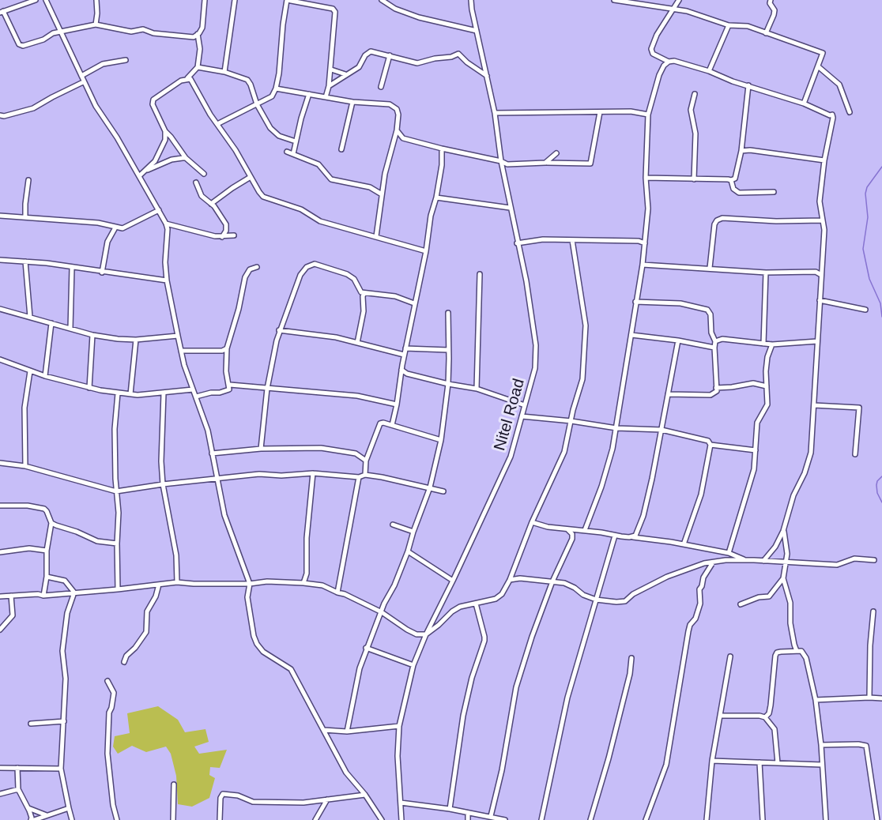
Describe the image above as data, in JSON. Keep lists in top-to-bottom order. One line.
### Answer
{"streets":{"street":["Nitel Road"]}}
